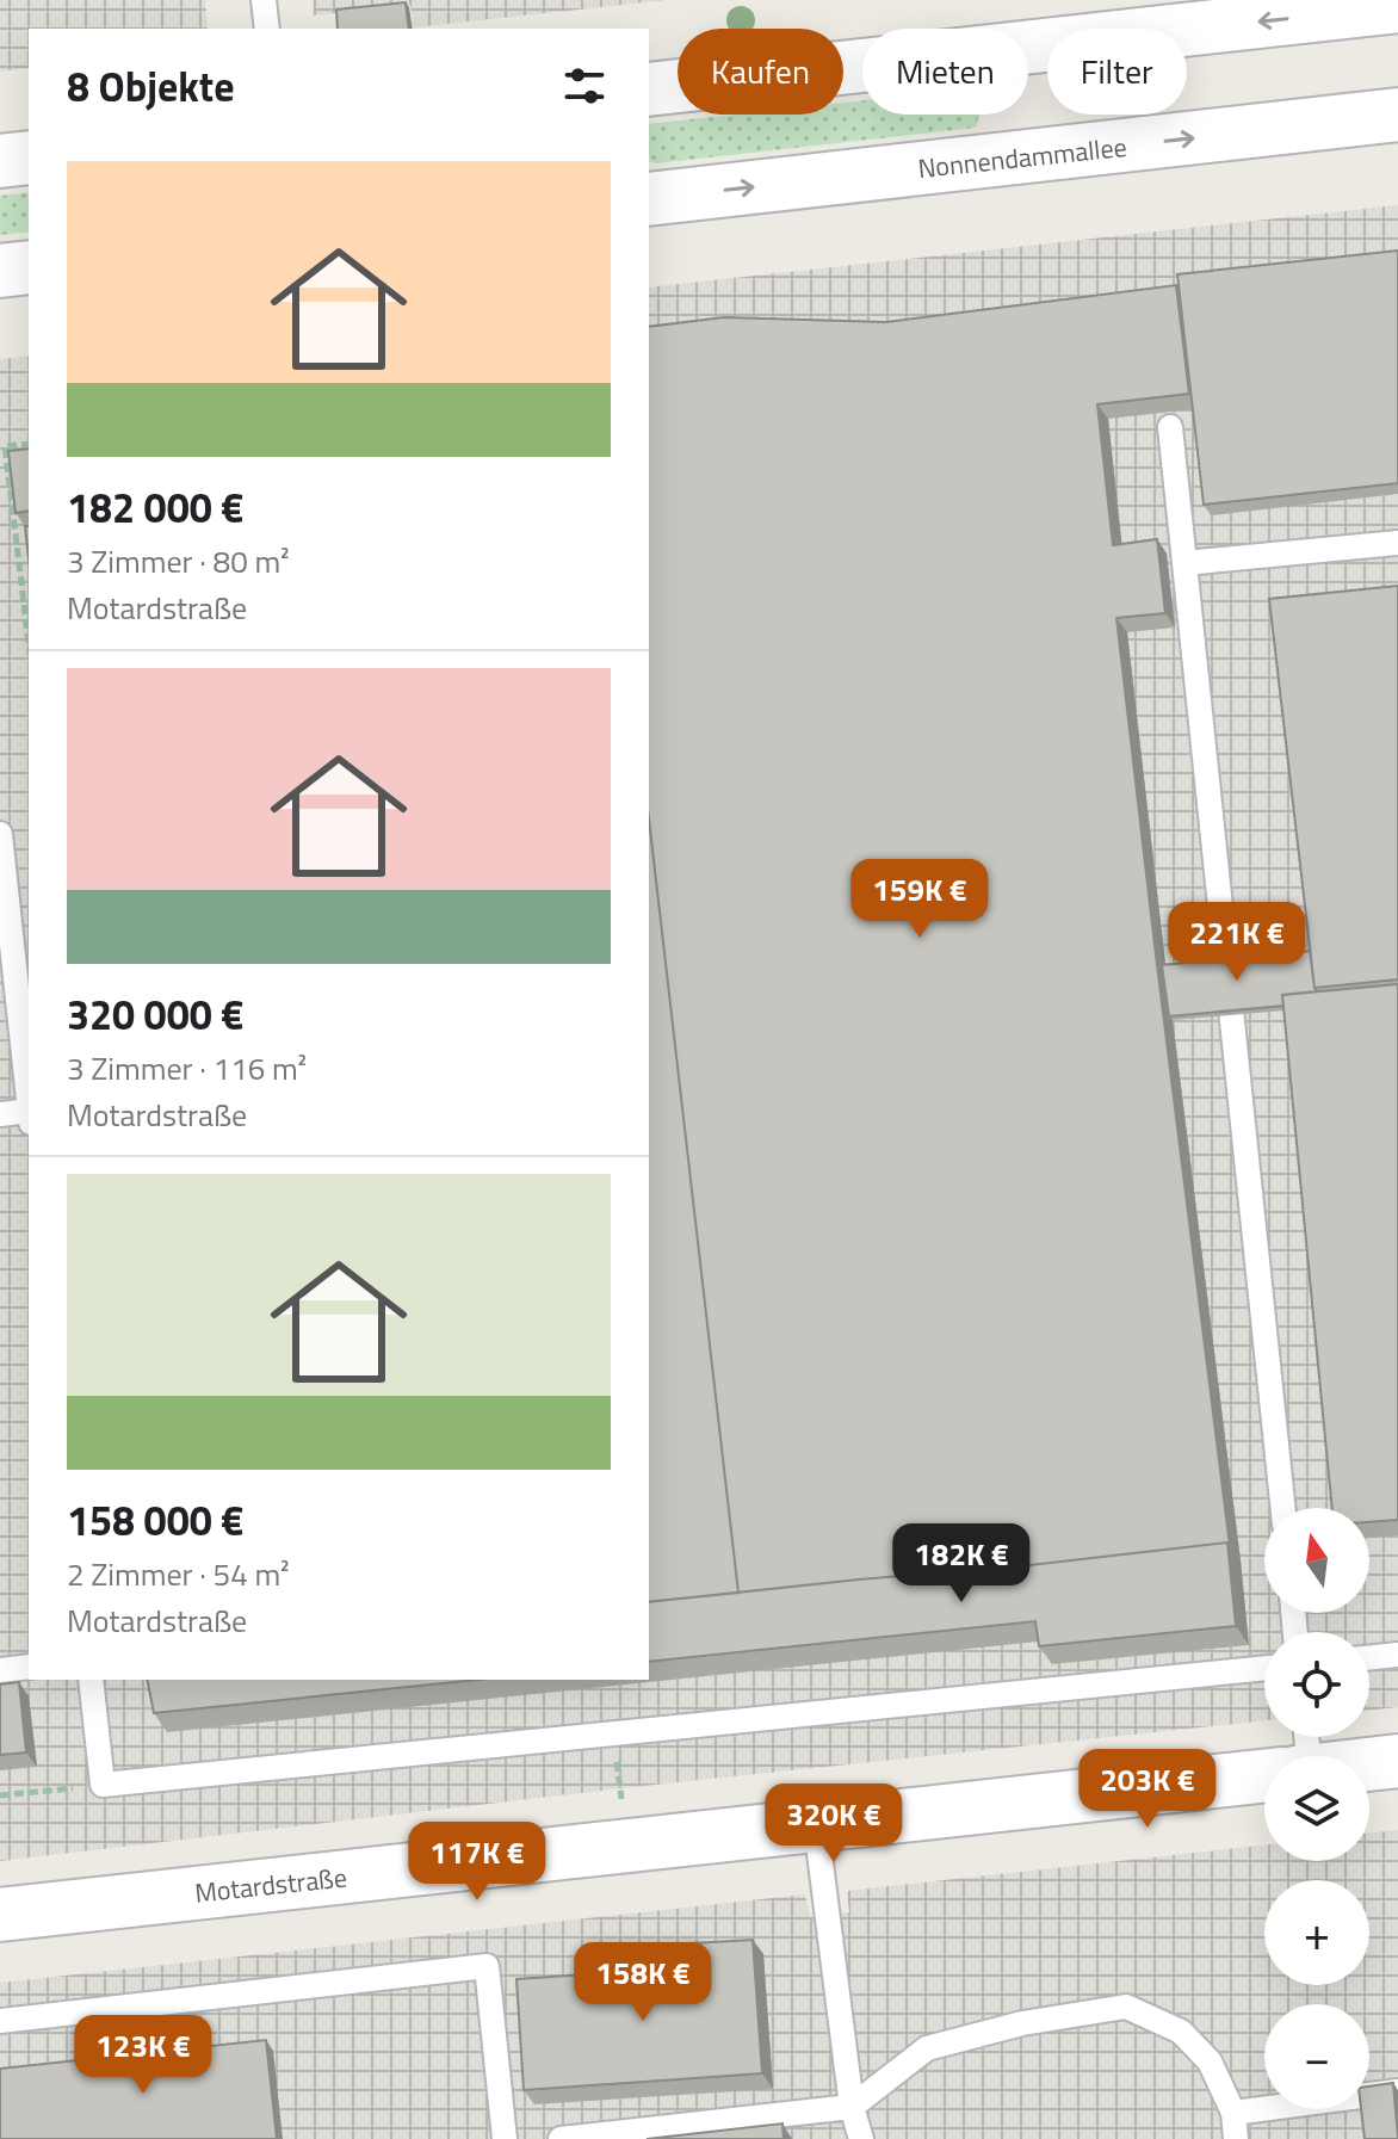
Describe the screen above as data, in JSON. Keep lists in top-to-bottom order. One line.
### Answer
{"streets":{"main road":["Nonnendammallee","Motardstraße"]},"north":"top","page":{"chip":["Kaufen","Mieten","Filter"],"heading":"8 Objekte","list":[{"name":"182 000 €","note":"3 Zimmer · 80 m² · Motardstraße"},{"name":"320 000 €","note":"3 Zimmer · 116 m² · Motardstraße"},{"name":"158 000 €","note":"2 Zimmer · 54 m² · Motardstraße"}],"price":["159K €","221K €","182K €","203K €","320K €","117K €","158K €","123K €"],"map_buttons":["+","−"]}}
